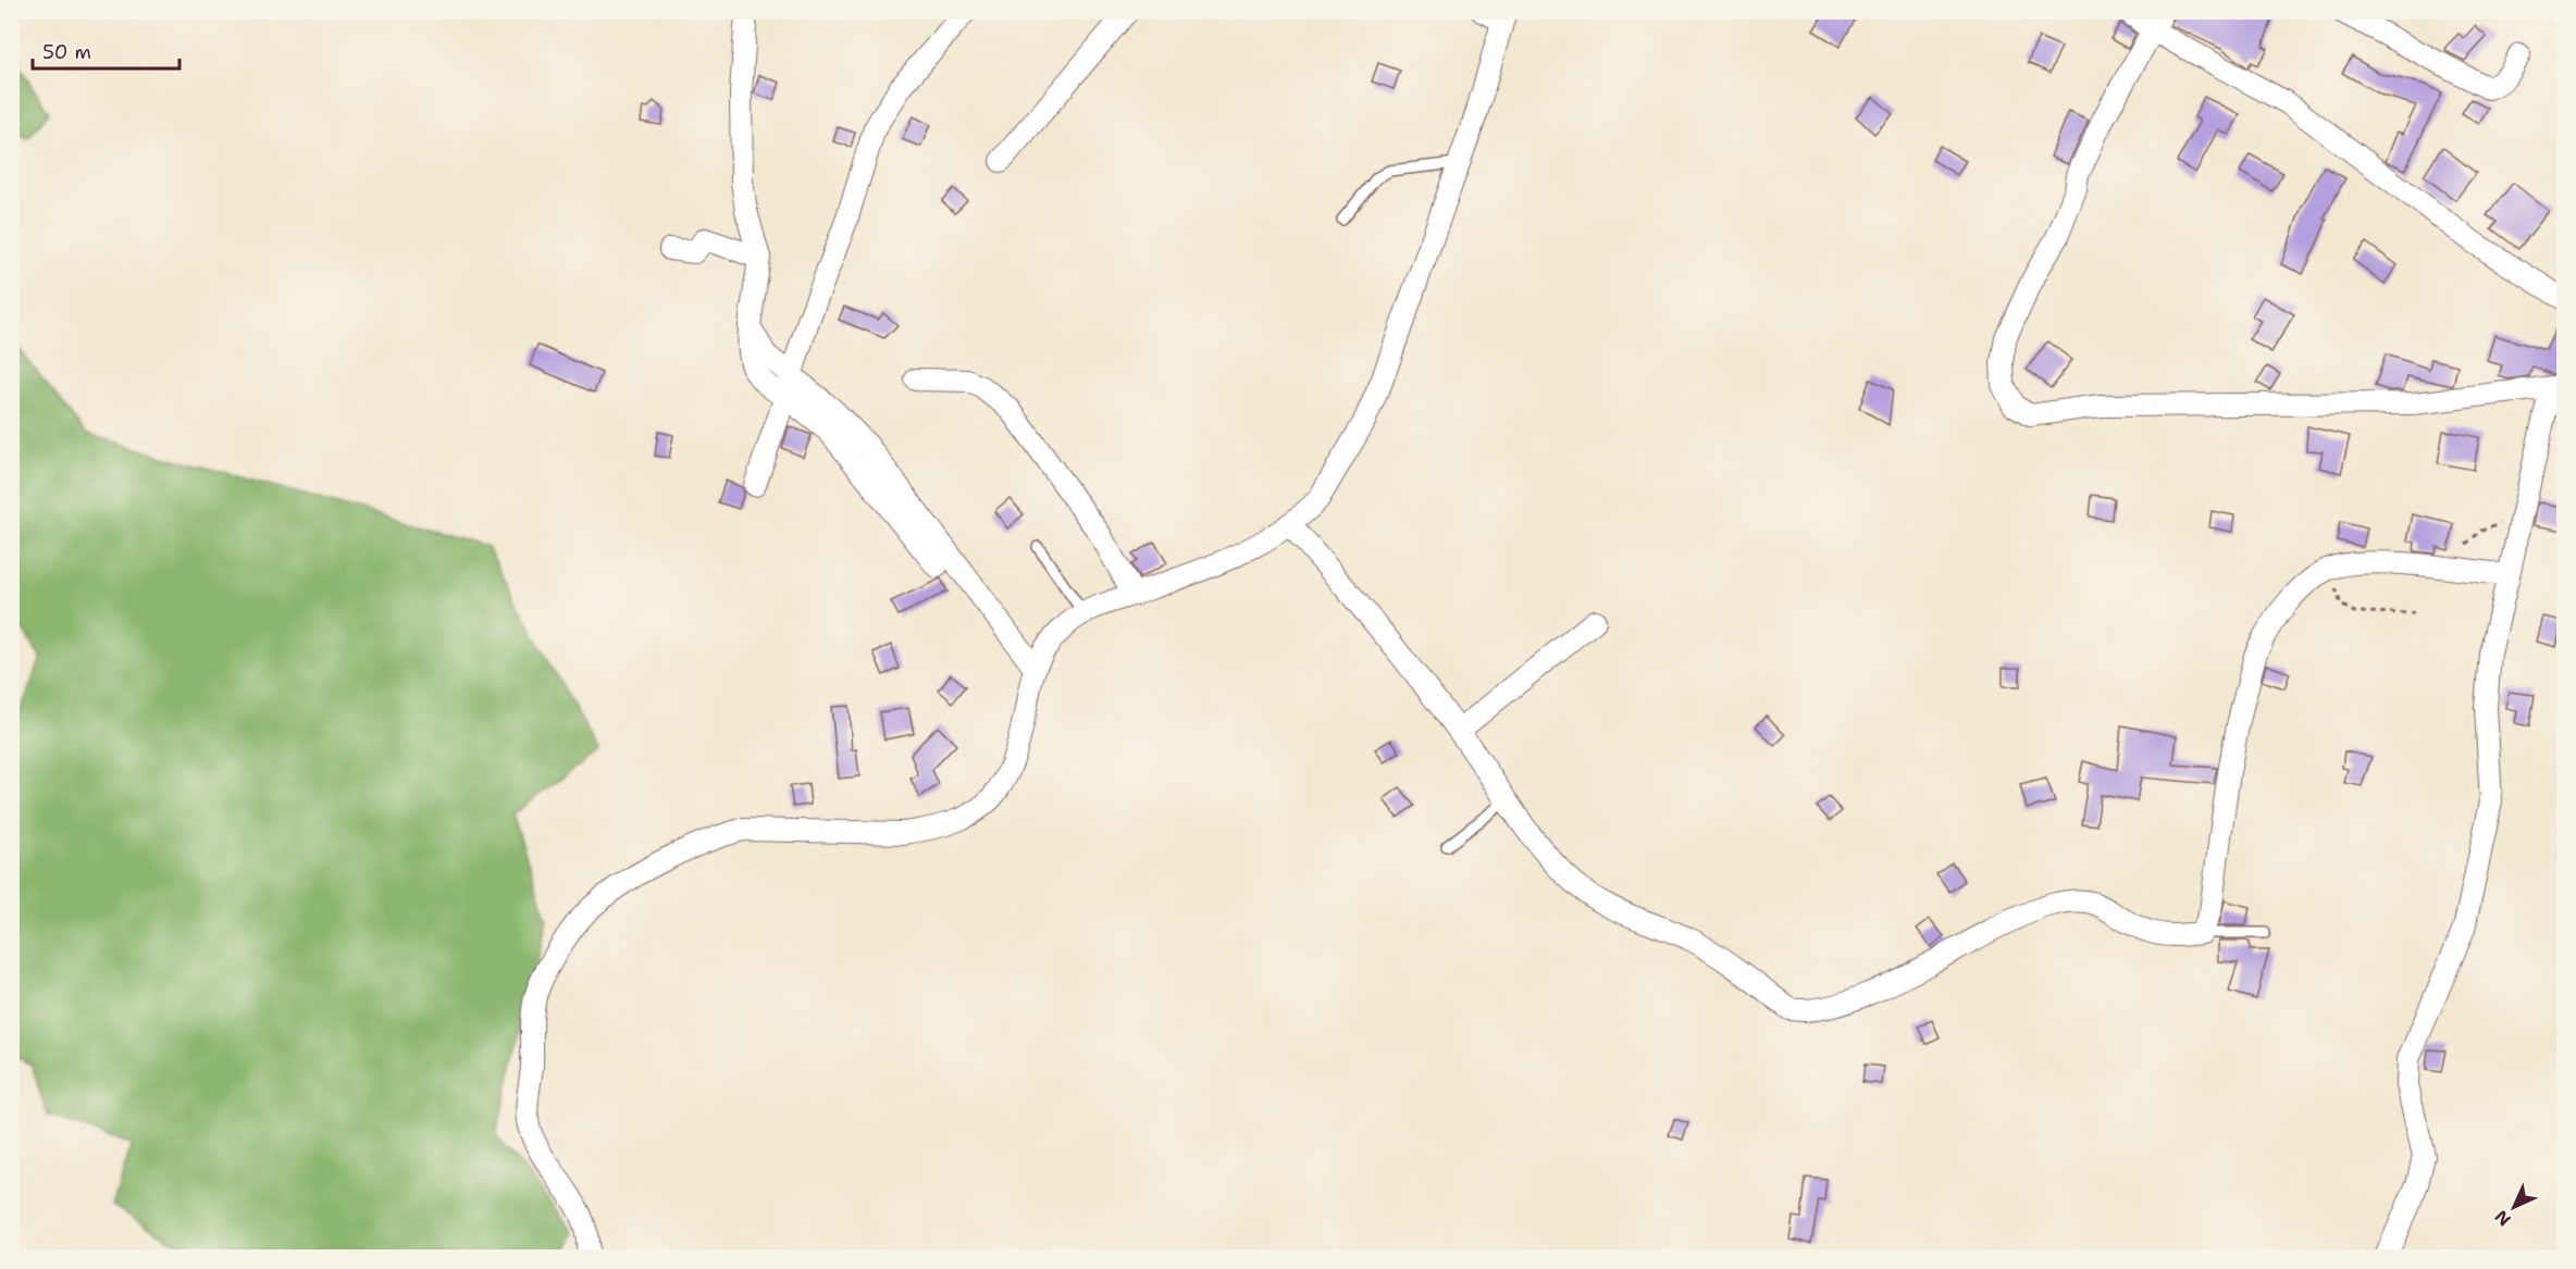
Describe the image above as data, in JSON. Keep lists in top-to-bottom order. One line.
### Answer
{"scale_bar":"50 m","north":"bottom left"}
